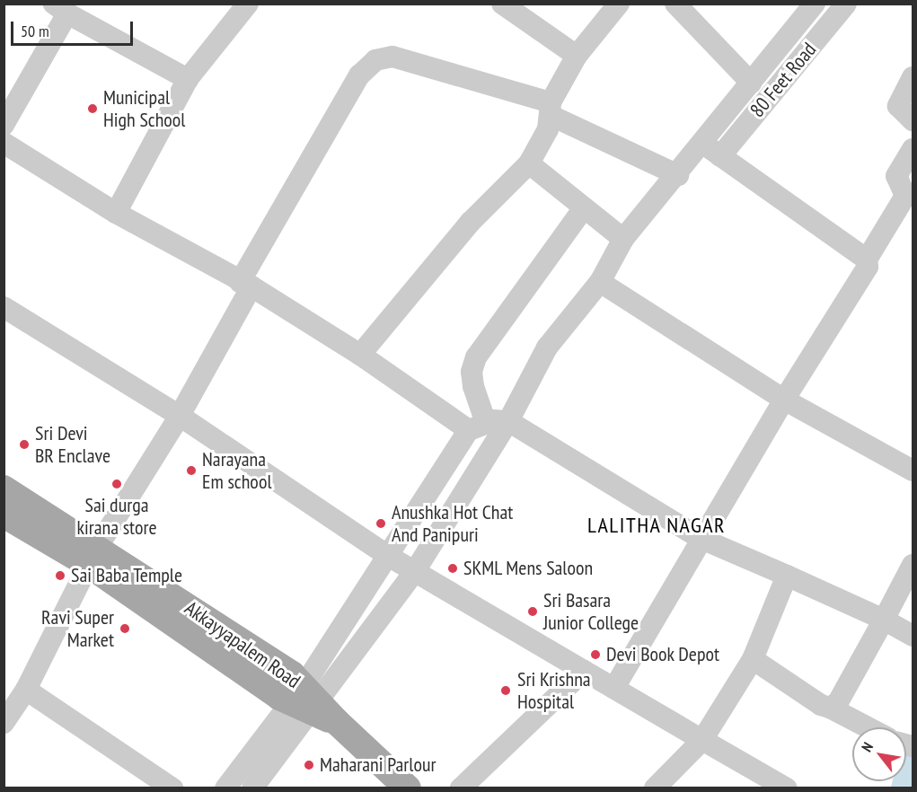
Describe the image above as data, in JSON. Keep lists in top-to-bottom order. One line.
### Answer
{"streets":{"main road":["Akkayyapalem Road"],"street":["80 Feet Road"]},"crossings":[["80 Feet Road","Akkayyapalem Road"]],"districts":["LALITHA NAGAR"],"places":["Municipal High School","Sri Devi BR Enclave","Narayana Em school","Sai durga kirana store","Anushka Hot Chat And Panipuri","SKML Mens Saloon","Sai Baba Temple","Sri Basara Junior College","Ravi Super Market","Devi Book Depot","Sri Krishna Hospital","Maharani Parlour"],"scale_bar":"50 m","north":"top left"}
